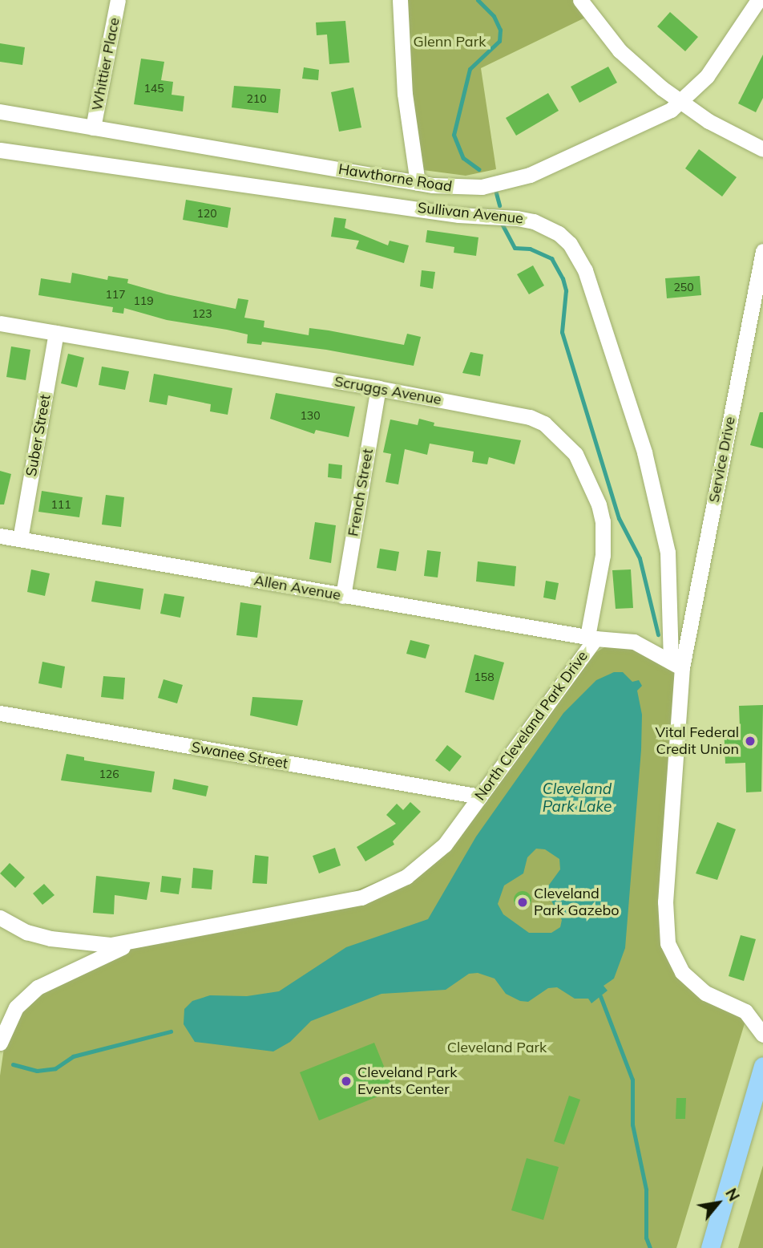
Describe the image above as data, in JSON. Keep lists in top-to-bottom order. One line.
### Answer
{"streets":{"street":["Whittier Place","Hawthorne Road","Sullivan Avenue","Scruggs Avenue","Suber Street","Service Drive","French Street","Allen Avenue","North Cleveland Park Drive","Swanee Street"]},"crossings":[["Whittier Place","Hawthorne Road"],["Sullivan Avenue","Service Drive"],["Sullivan Avenue","North Cleveland Park Drive"],["Scruggs Avenue","Suber Street"],["Scruggs Avenue","French Street"],["Scruggs Avenue","Allen Avenue"],["Scruggs Avenue","North Cleveland Park Drive"],["Suber Street","Allen Avenue"],["Service Drive","North Cleveland Park Drive"],["French Street","Allen Avenue"],["Allen Avenue","North Cleveland Park Drive"],["North Cleveland Park Drive","Swanee Street"]],"water":["Cleveland Park Lake"],"parks":["Glenn Park","Cleveland Park"],"places":["Vital Federal Credit Union","Cleveland Park Gazebo","Cleveland Park Events Center"],"house_numbers":["145","210","120","250","117","119","123","130","111","158","126"],"north":"top right"}
